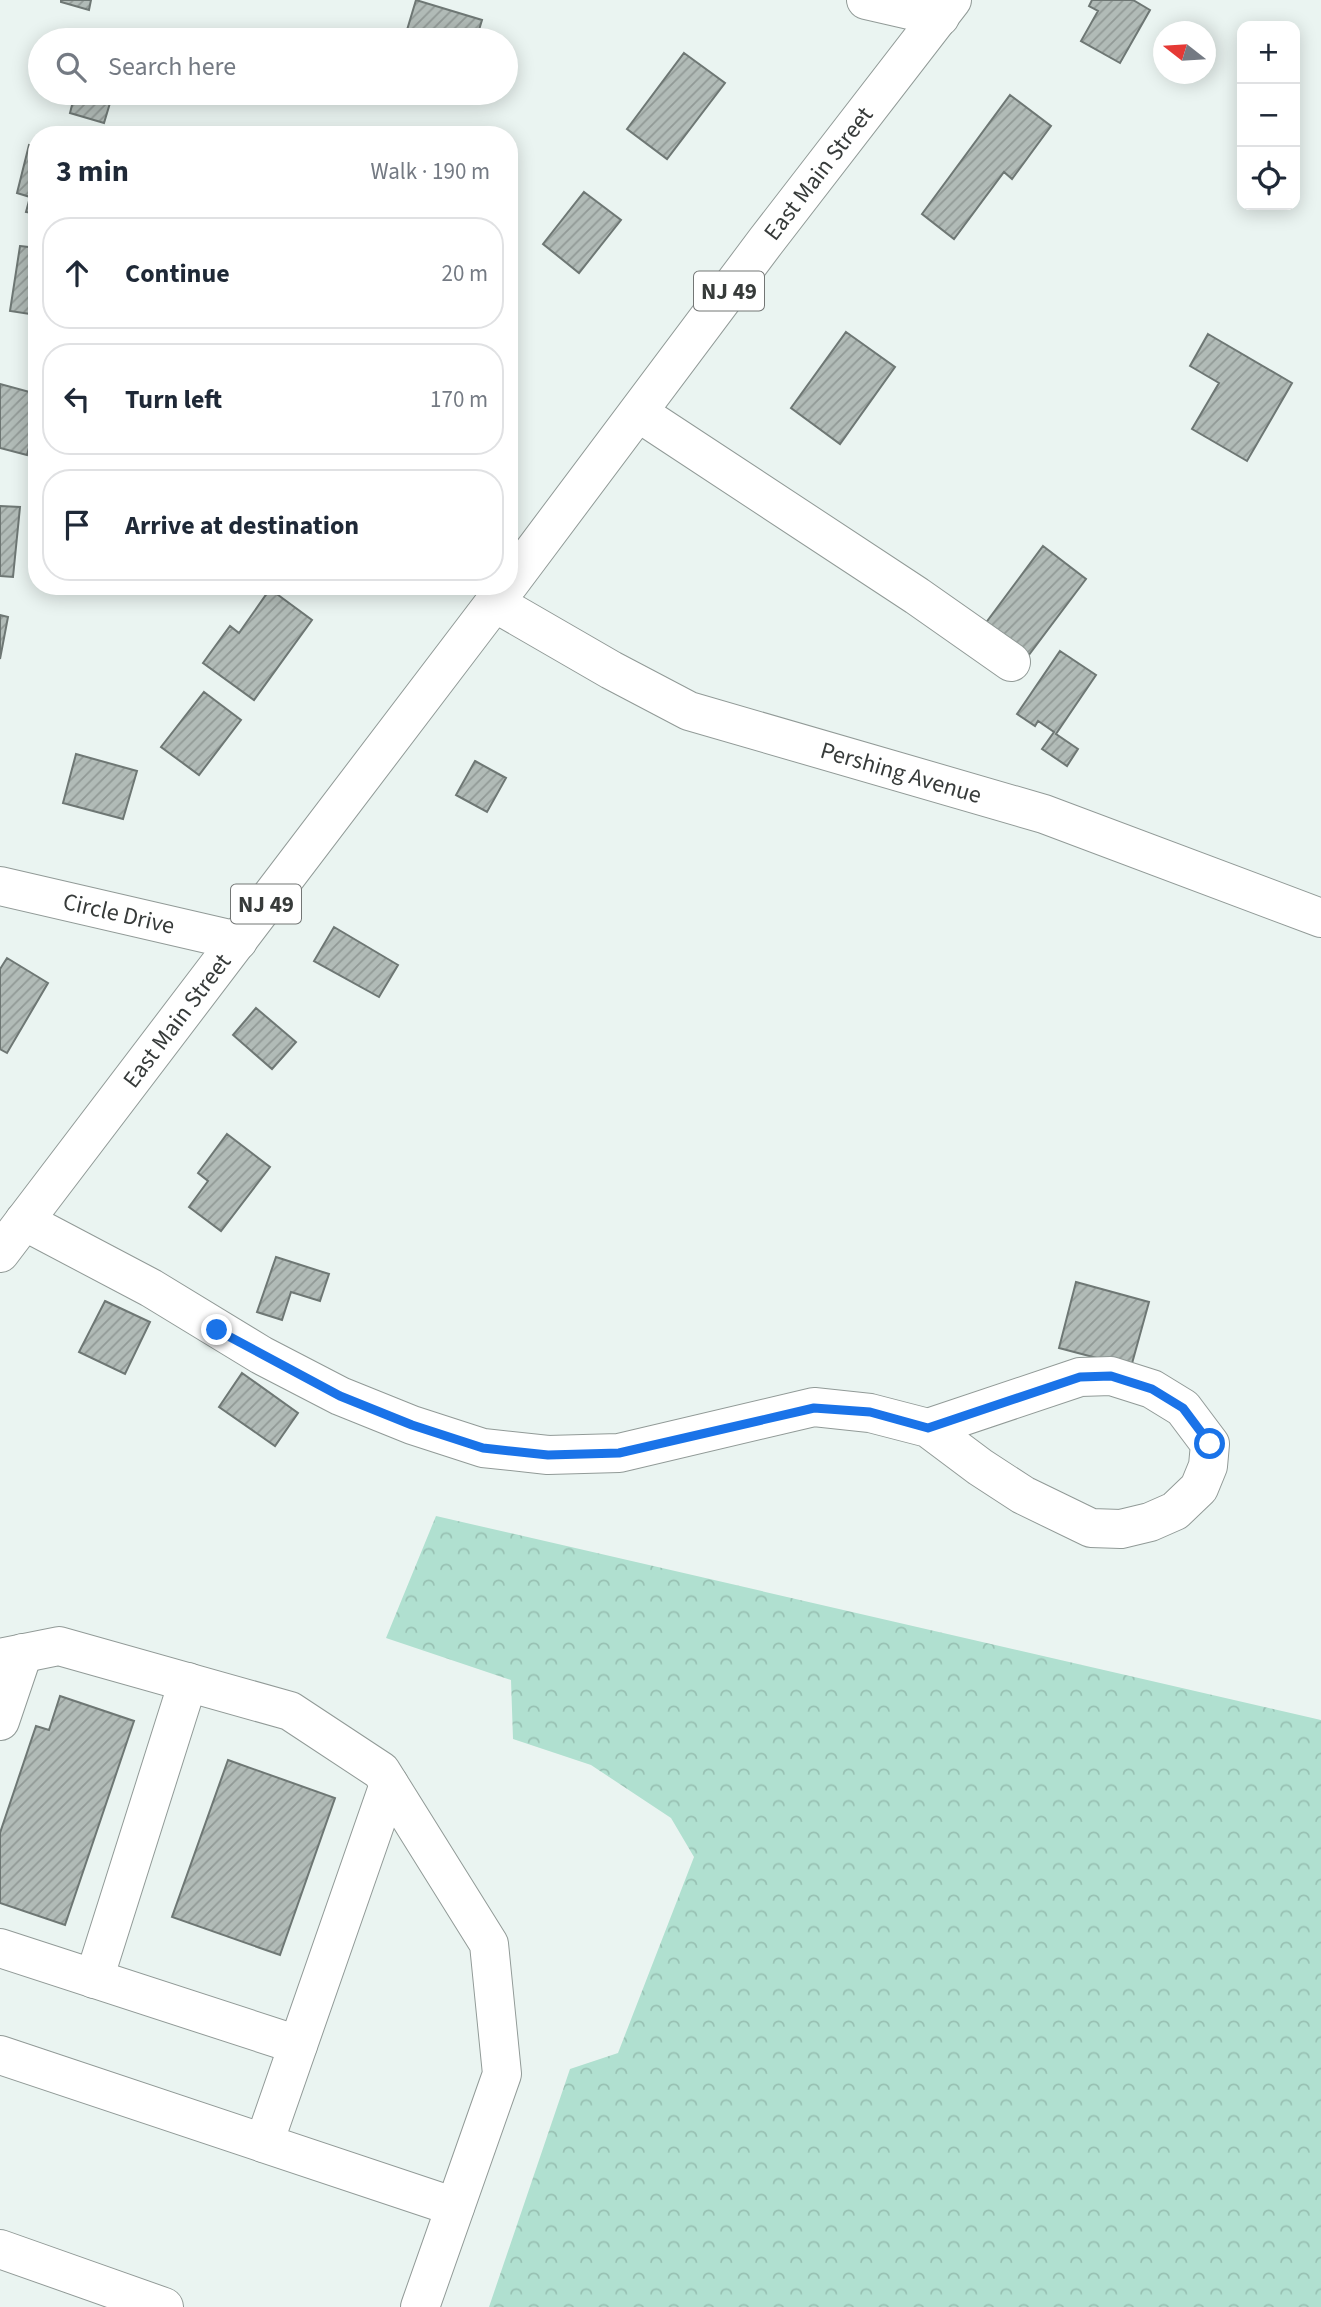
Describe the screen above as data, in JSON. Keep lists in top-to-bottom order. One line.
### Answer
{"streets":{"main road":["East Main Street","NJ 49","Pershing Avenue","Circle Drive"]},"crossings":[["East Main Street","Circle Drive"]],"north":"left","page":{"map_buttons":["+","−"],"search":"Search here","heading":["3 min","Walk · 190 m"],"list":[["Continue","20 m"],["Turn left","170 m"],"Arrive at destination"]}}
